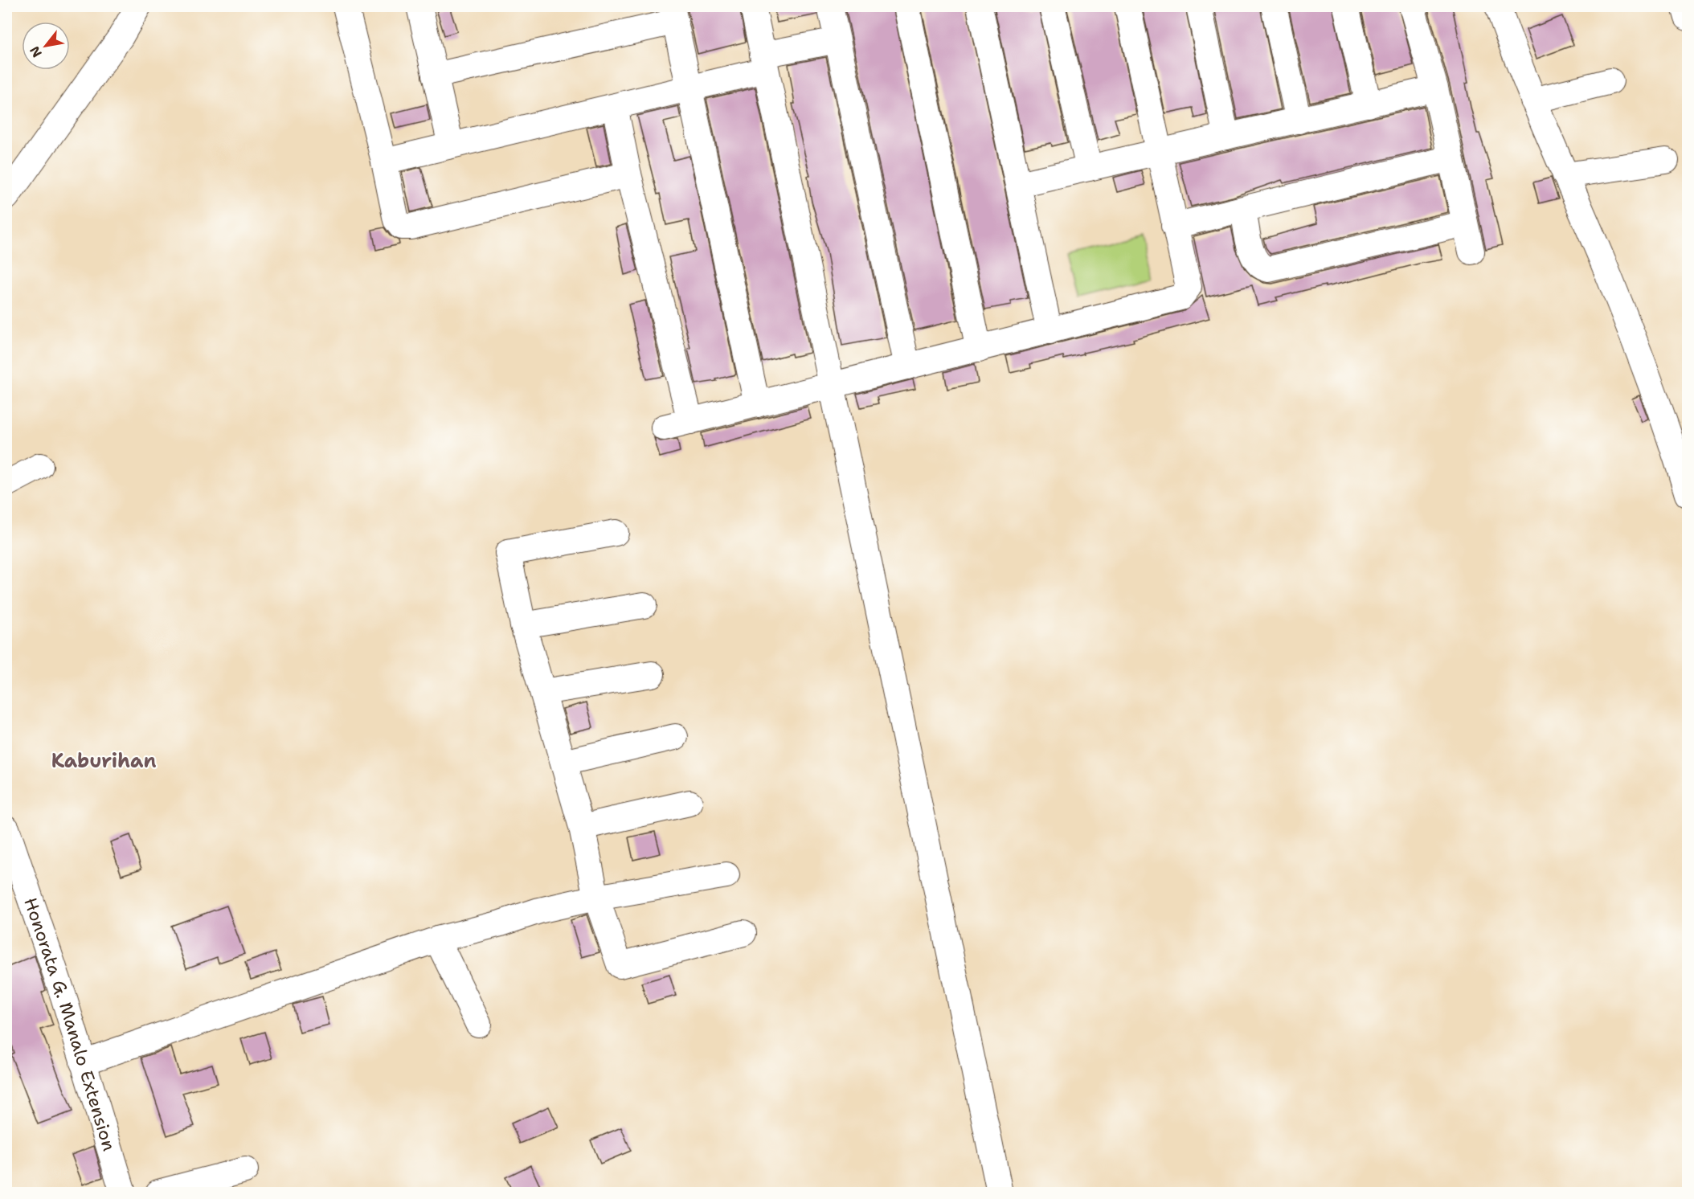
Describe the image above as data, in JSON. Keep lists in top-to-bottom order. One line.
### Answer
{"streets":{"street":["Honorata G. Manalo Extension"]},"districts":["Kaburihan"],"north":"bottom left"}
